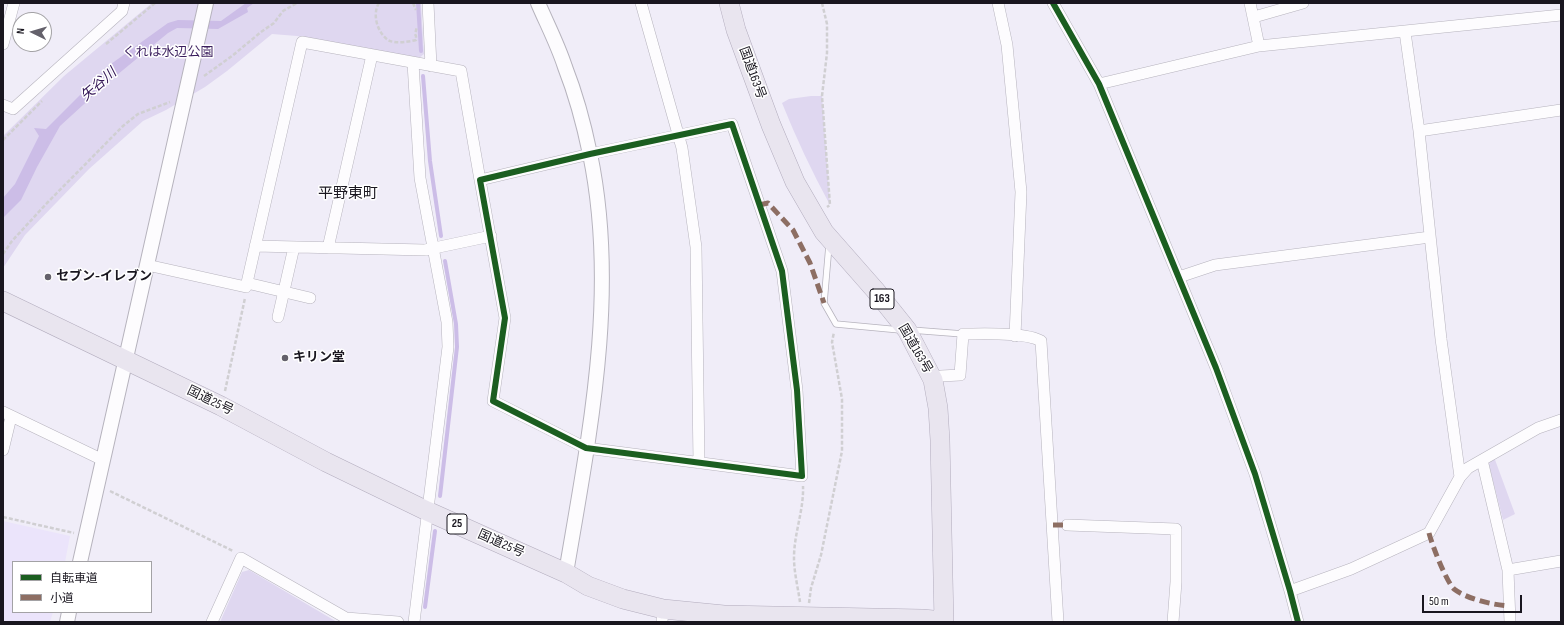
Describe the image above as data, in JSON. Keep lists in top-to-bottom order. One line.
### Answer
{"streets":{"highway":["国道163号","163","国道25号","25"]},"crossings":[["国道163号","国道25号"]],"districts":["平野東町"],"water":["矢谷川"],"parks":["くれは水辺公園"],"places":["セブン-イレブン","キリン堂"],"legend":["自転車道","小道"],"scale_bar":"50 m","north":"left"}
